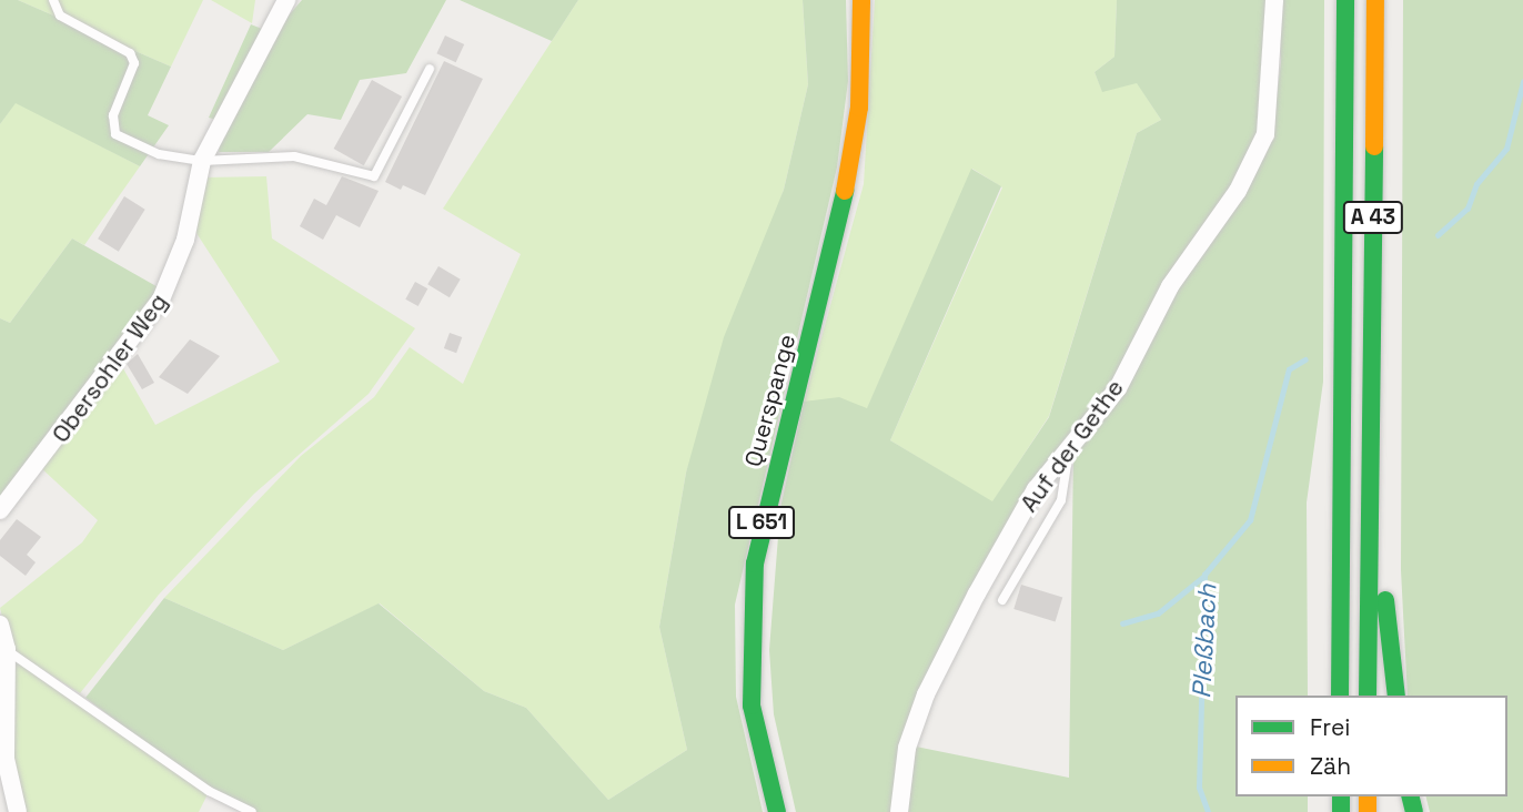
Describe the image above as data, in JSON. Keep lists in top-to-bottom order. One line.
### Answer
{"streets":{"main road":["A 43","Querspange","L 651"],"street":["Obersohler Weg","Auf der Gethe"]},"water":["Pleßbach"],"legend":["Frei","Zäh"]}
